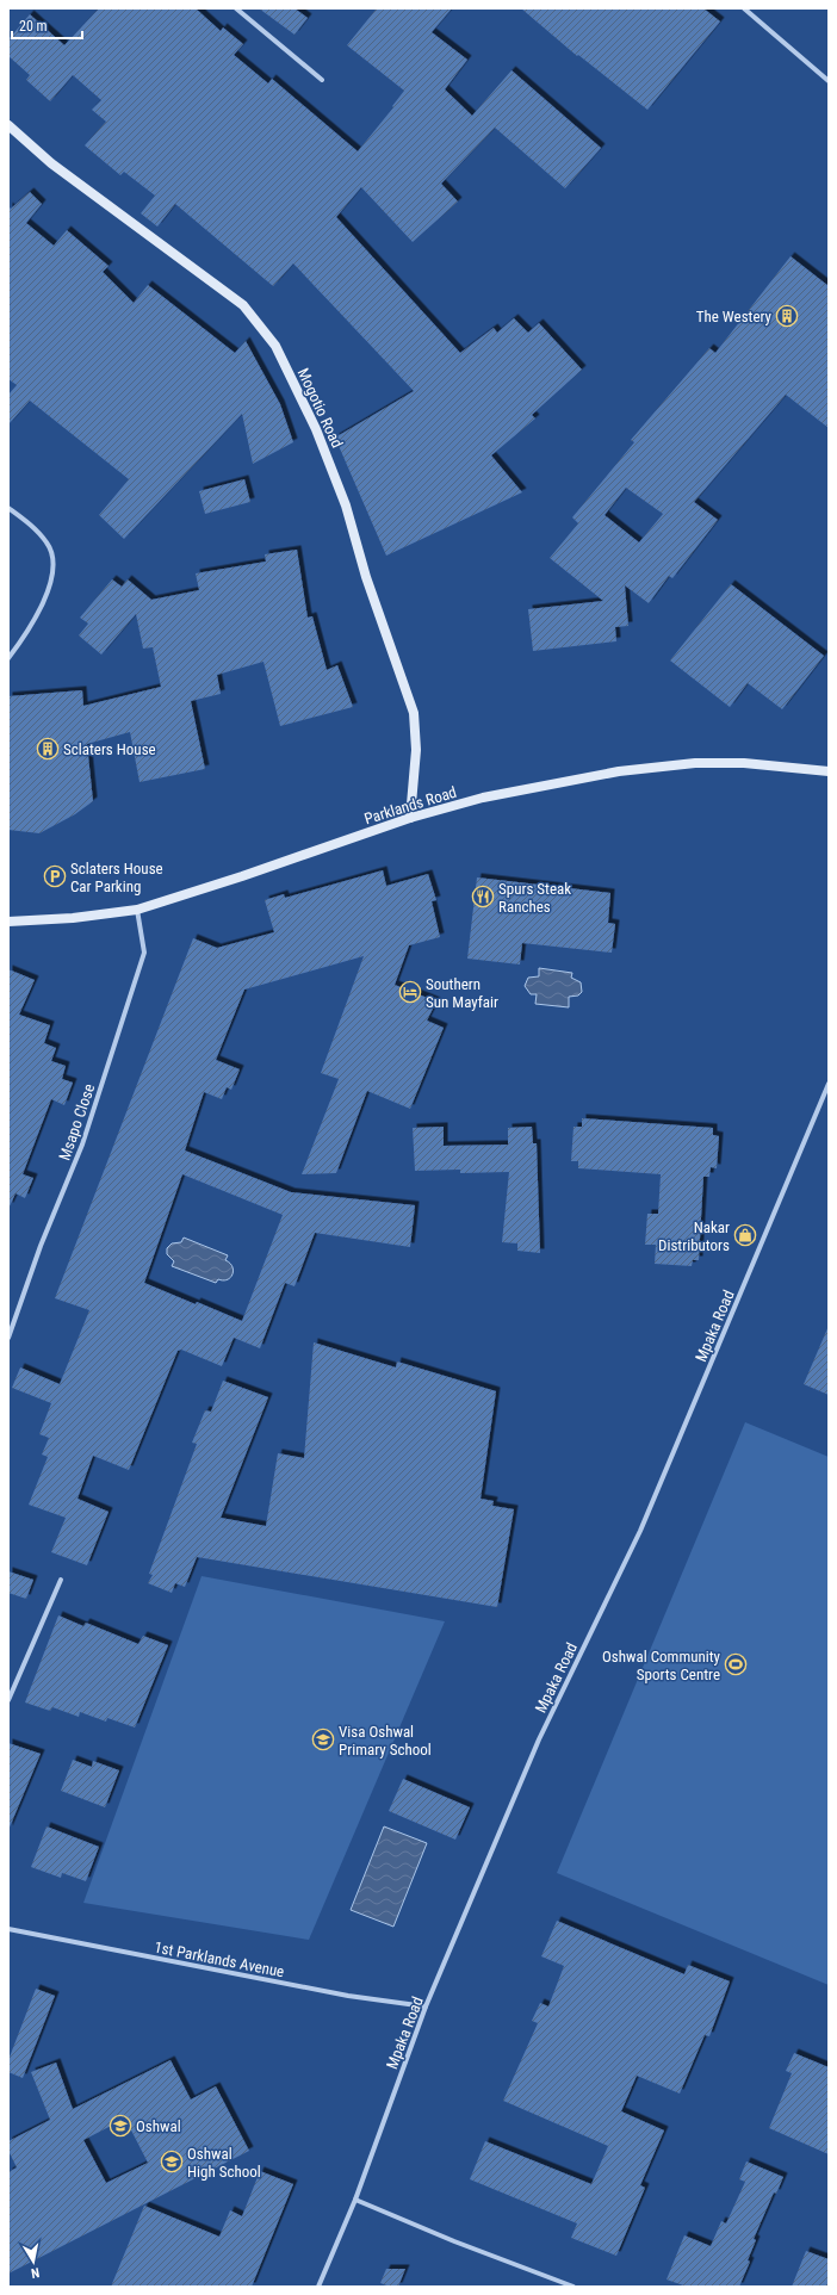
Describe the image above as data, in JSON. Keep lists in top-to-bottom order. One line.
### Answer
{"streets":{"main road":["Mogotio Road","Parklands Road"],"street":["Msapo Close","Mpaka Road","1st Parklands Avenue"]},"crossings":[["Mogotio Road","Parklands Road"],["Parklands Road","Msapo Close"],["Mpaka Road","1st Parklands Avenue"]],"places":{"building":["The Westery","Sclaters House"],"parking":["Sclaters House Car Parking"],"restaurant":["Spurs Steak Ranches"],"hotel":["Southern Sun Mayfair"],"shop":["Nakar Distributors"],"sports":["Oshwal Community Sports Centre"],"school or university":["Visa Oshwal Primary School","Oshwal","Oshwal High School"]},"scale_bar":"20 m","north":"bottom"}
